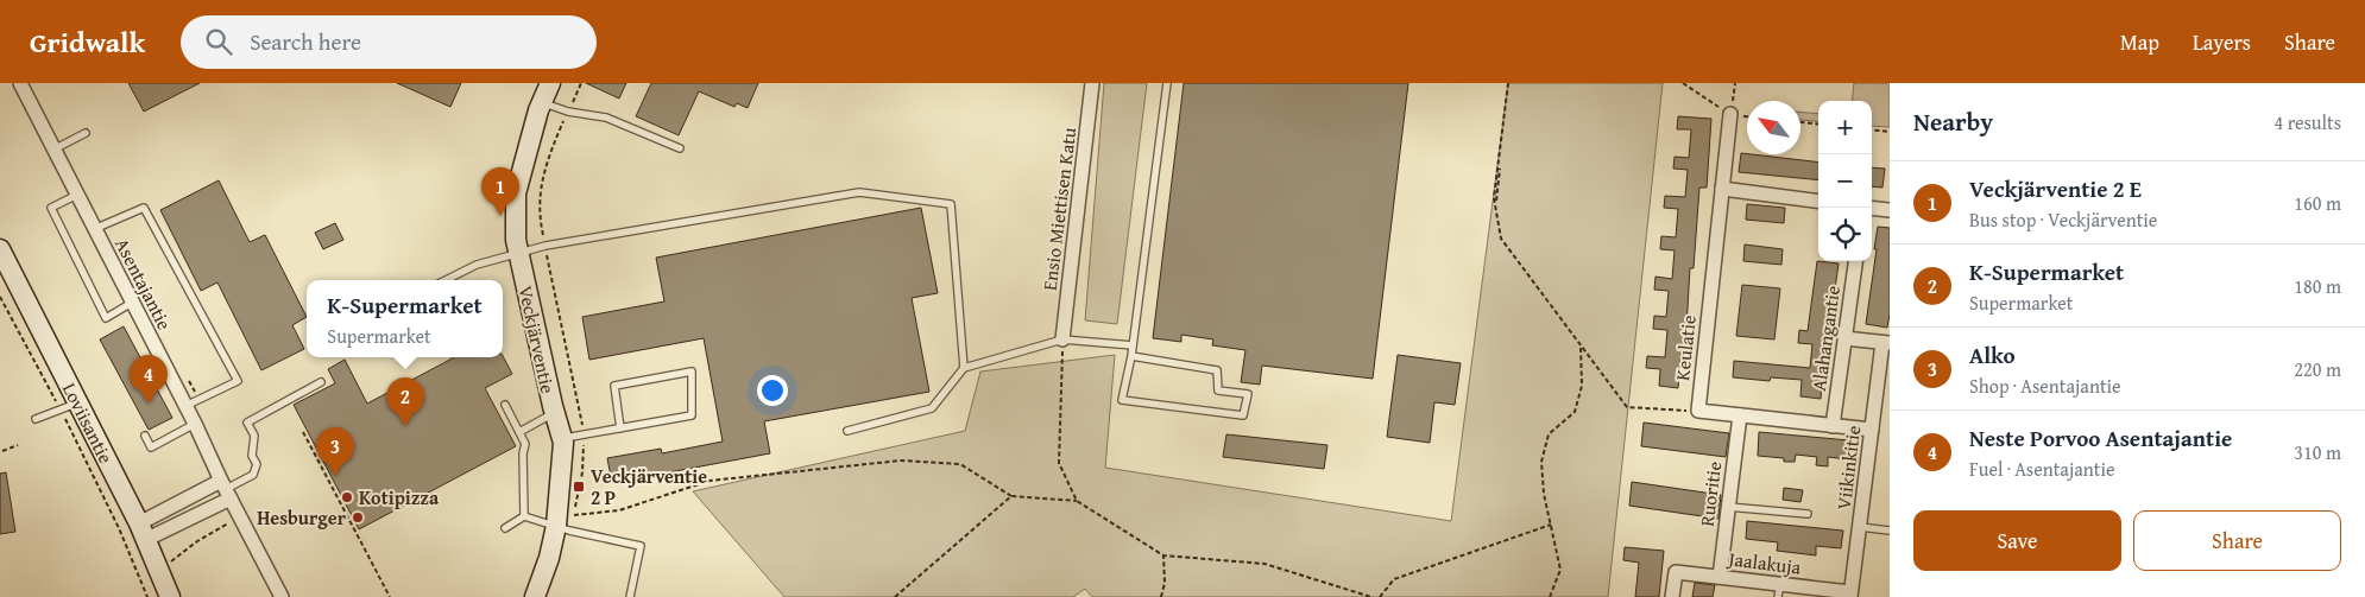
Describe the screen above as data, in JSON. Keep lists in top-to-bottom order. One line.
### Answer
{"streets":{"main road":["Veckjärventie","Loviisantie"],"street":["Ensio Miettisen Katu","Asentajantie","Alahangantie","Keulatie","Viikinkitie","Ruoritie","Jaalakuja"]},"crossings":[["Alahangantie","Viikinkitie"],["Viikinkitie","Jaalakuja"],["Ruoritie","Jaalakuja"]],"places":{"transit":["Veckjärventie 2 P"],"other":["Kotipizza","Hesburger"]},"north":"top left","page":{"header":"Gridwalk","search":"Search here","nav":["Map","Layers","Share"],"heading":["Nearby","4 results"],"map_buttons":["+","−"],"list":[{"mark":"1","name":"Veckjärventie 2 E","note":"Bus stop · Veckjärventie","value":"160 m"},{"mark":"2","name":"K-Supermarket","note":"Supermarket","value":"180 m"},{"mark":"3","name":"Alko","note":"Shop · Asentajantie","value":"220 m"},{"mark":"4","name":"Neste Porvoo Asentajantie","note":"Fuel · Asentajantie","value":"310 m"}],"pins":["1","4","2","3"],"popup":["K-Supermarket","Supermarket"],"buttons":["Save","Share"]}}
